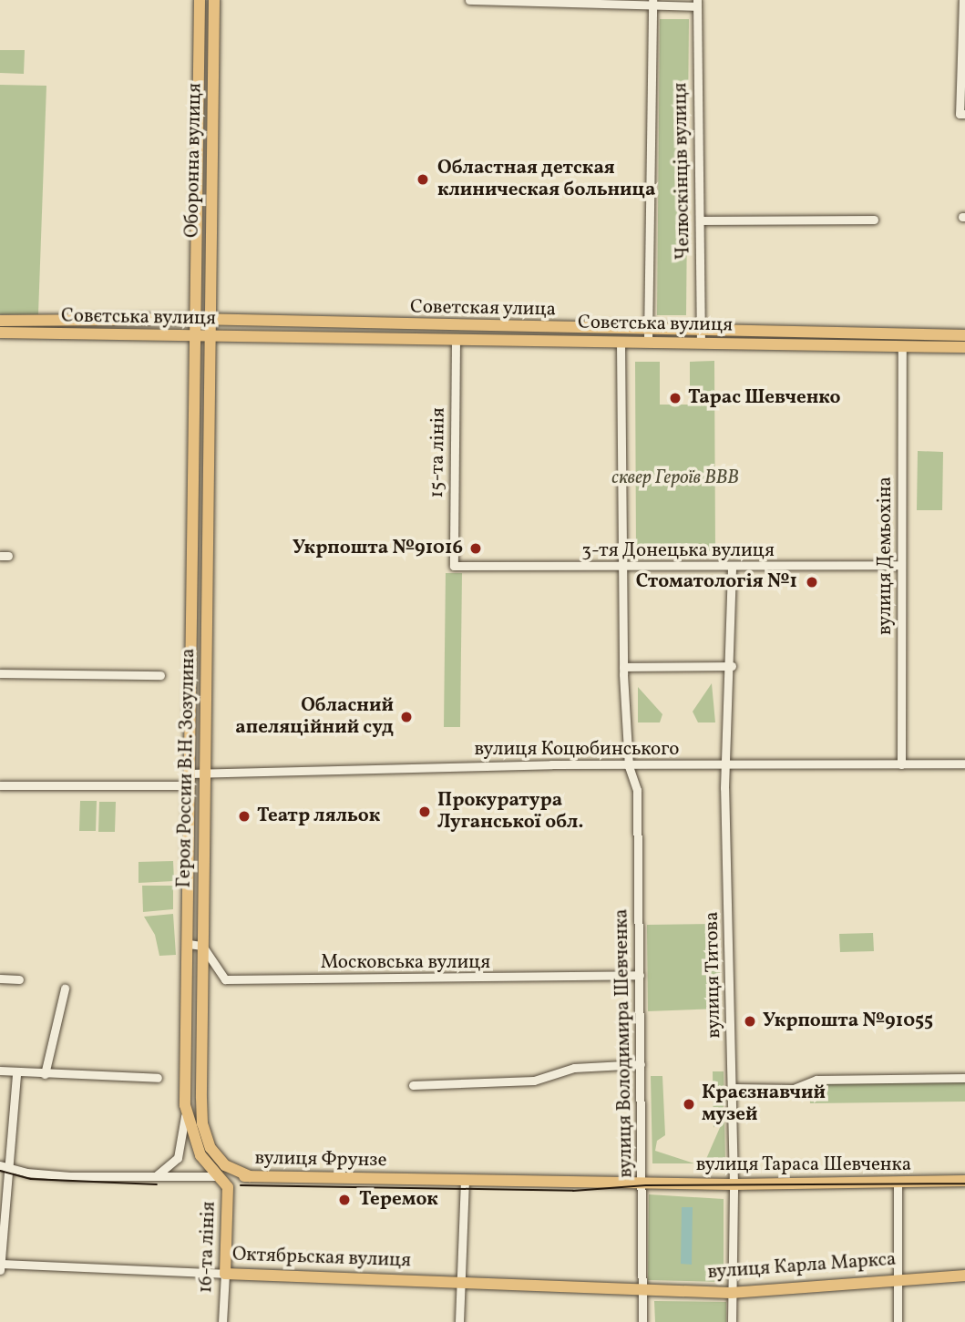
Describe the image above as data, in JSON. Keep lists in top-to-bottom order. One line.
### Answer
{"streets":{"main road":["Оборонна вулиця","Советская улица","Совєтська вулиця","Героя России В.Н. Зозулина","вулиця Фрунзе","вулиця Тараса Шевченка","16-та лінія","Октябрьская вулиця","вулиця Карла Маркса"],"street":["Челюскінців вулиця","15-та лінія","3-тя Донецька вулиця","вулиця Демьохіна","вулиця Коцюбинського","Московська вулиця","вулиця Титова","вулиця Володимира Шевченка"]},"crossings":[["Оборонна вулиця","Советская улица"],["Оборонна вулиця","Совєтська вулиця"],["Оборонна вулиця","Героя России В.Н. Зозулина"],["Челюскінців вулиця","Советская улица"],["Челюскінців вулиця","Совєтська вулиця"],["Советская улица","Совєтська вулиця"],["Совєтська вулиця","15-та лінія"],["Совєтська вулиця","вулиця Демьохіна"],["Совєтська вулиця","Героя России В.Н. Зозулина"],["Совєтська вулиця","вулиця Володимира Шевченка"],["15-та лінія","3-тя Донецька вулиця"],["3-тя Донецька вулиця","вулиця Демьохіна"],["3-тя Донецька вулиця","вулиця Титова"],["3-тя Донецька вулиця","вулиця Володимира Шевченка"],["вулиця Демьохіна","вулиця Коцюбинського"],["вулиця Коцюбинського","Героя России В.Н. Зозулина"],["вулиця Коцюбинського","вулиця Титова"],["вулиця Коцюбинського","вулиця Володимира Шевченка"],["Героя России В.Н. Зозулина","Московська вулиця"],["Героя России В.Н. Зозулина","вулиця Фрунзе"],["Героя России В.Н. Зозулина","16-та лінія"],["Московська вулиця","вулиця Володимира Шевченка"],["вулиця Титова","вулиця Тараса Шевченка"],["вулиця Титова","вулиця Карла Маркса"],["вулиця Володимира Шевченка","вулиця Фрунзе"],["вулиця Володимира Шевченка","вулиця Тараса Шевченка"],["вулиця Володимира Шевченка","Октябрьская вулиця"],["вулиця Володимира Шевченка","вулиця Карла Маркса"],["вулиця Фрунзе","вулиця Тараса Шевченка"],["вулиця Фрунзе","16-та лінія"],["16-та лінія","Октябрьская вулиця"],["Октябрьская вулиця","вулиця Карла Маркса"]],"parks":["сквер Героїв ВВВ"],"places":["Областная детская клиническая больница","Тарас Шевченко","Укрпошта №91016","Стоматологія №1","Обласний апеляційний суд","Прокуратура Луганської обл.","Театр ляльок","Укрпошта №91055","Краєзнавчий музей","Теремок"]}
